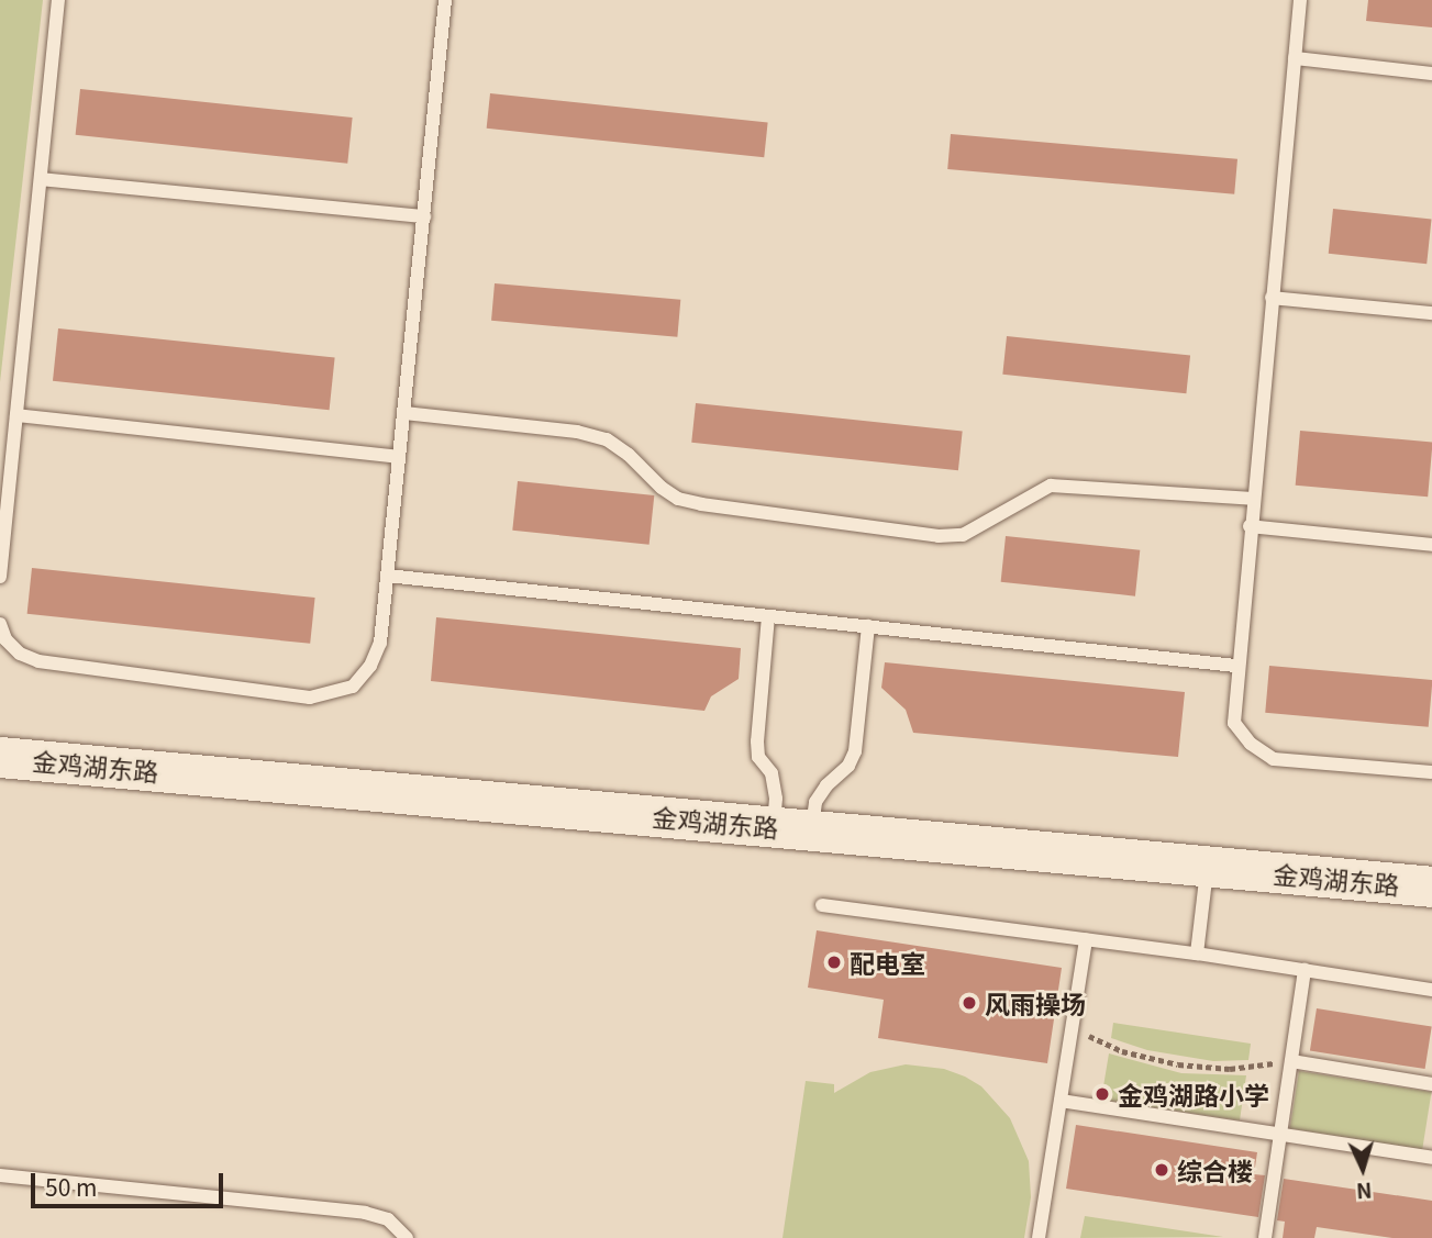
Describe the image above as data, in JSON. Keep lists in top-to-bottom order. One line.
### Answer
{"streets":{"street":["金鸡湖东路"]},"places":["配电室","风雨操场","金鸡湖路小学","综合楼"],"scale_bar":"50 m","north":"bottom"}
